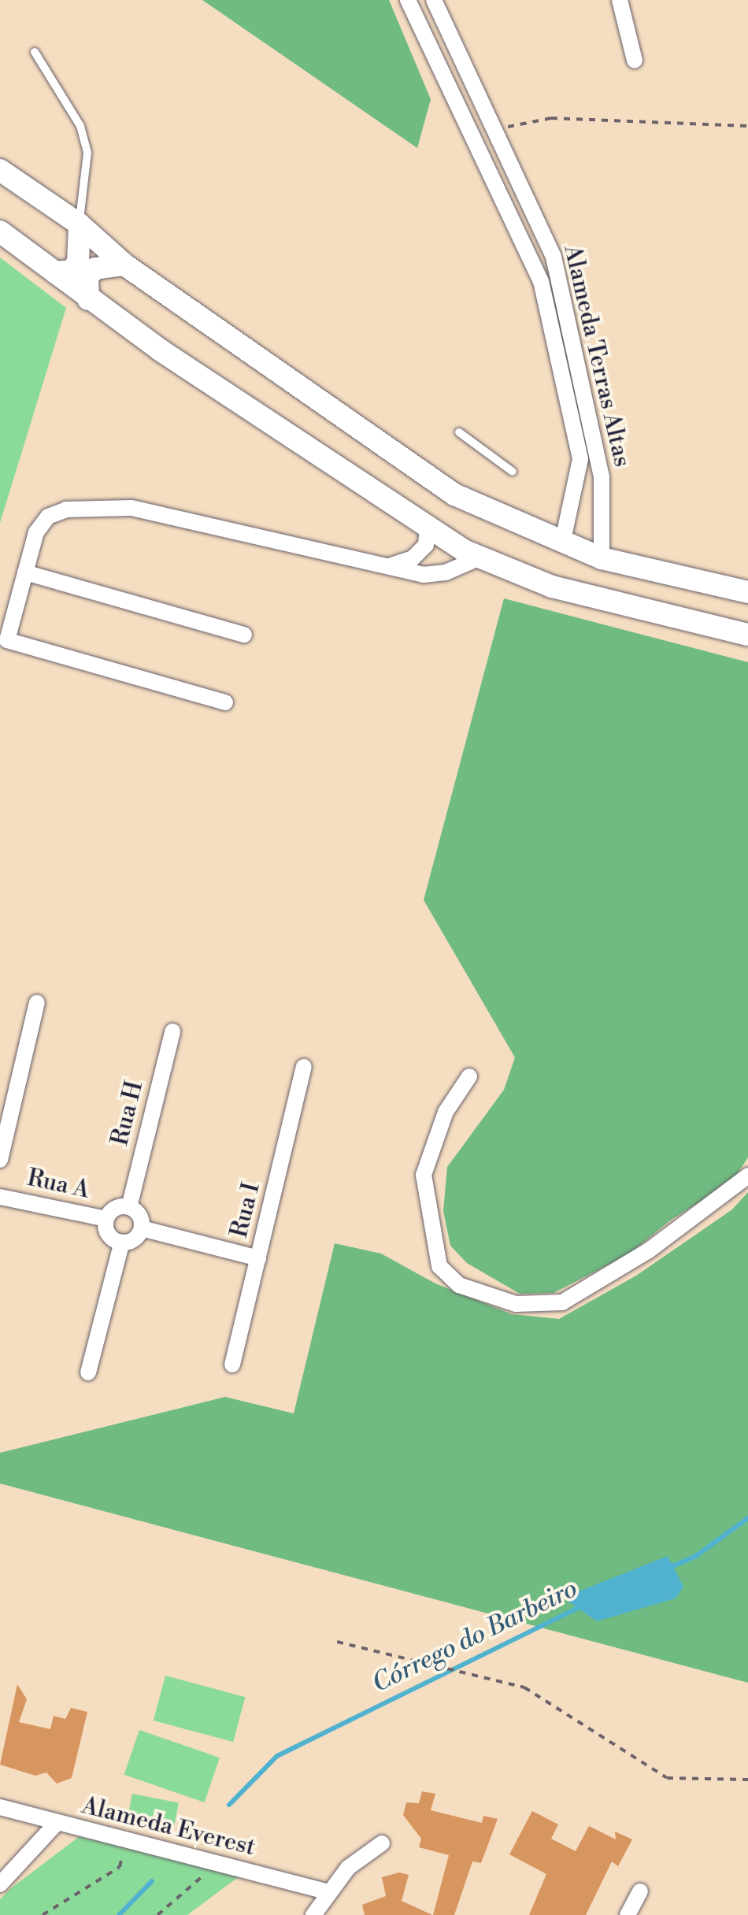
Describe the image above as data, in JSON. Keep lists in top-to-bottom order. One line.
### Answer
{"streets":{"street":["Alameda Terras Altas","Rua H","Rua A","Rua I","Alameda Everest"]},"crossings":[["Rua H","Rua A"]],"water":["Córrego do Barbeiro"]}
